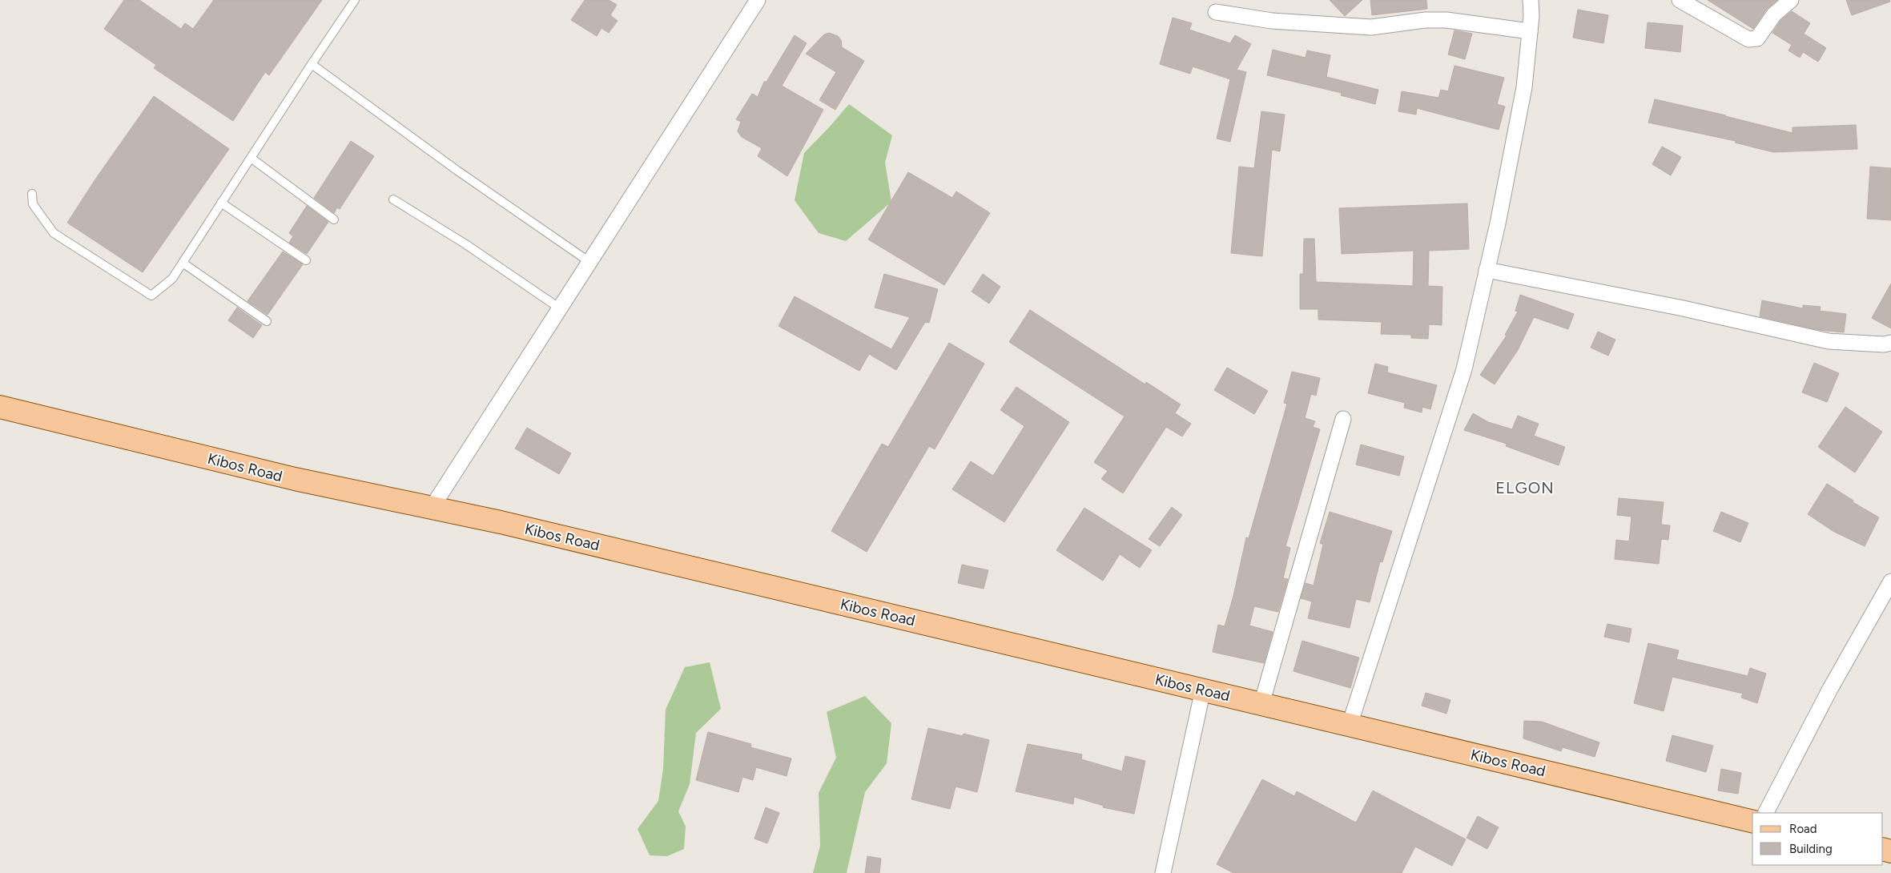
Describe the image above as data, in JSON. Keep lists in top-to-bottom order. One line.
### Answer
{"streets":{"main road":["Kibos Road"]},"districts":["ELGON"],"legend":["Road","Building"]}
